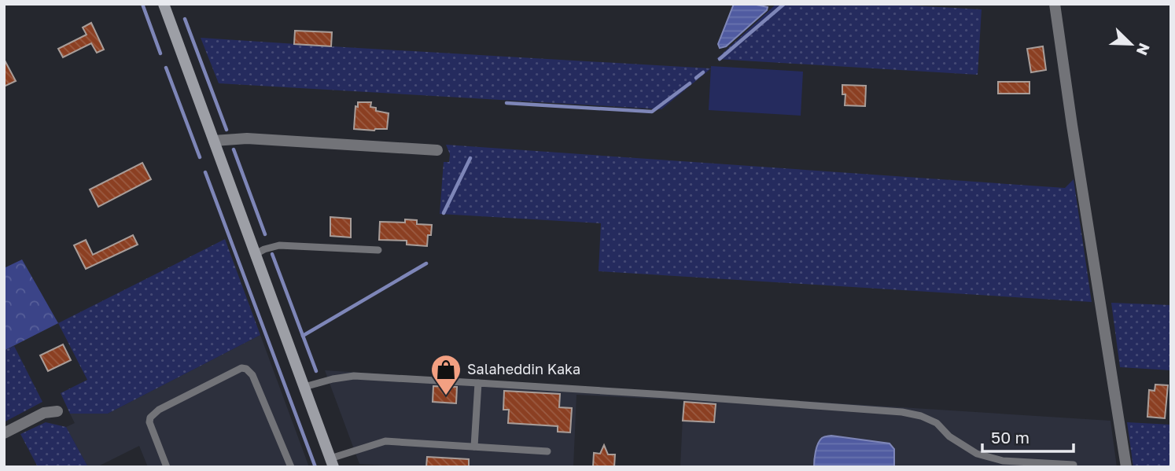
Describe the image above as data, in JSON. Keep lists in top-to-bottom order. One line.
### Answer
{"places":{"shop":["Salaheddin Kaka"]},"scale_bar":"50 m","north":"bottom right"}
